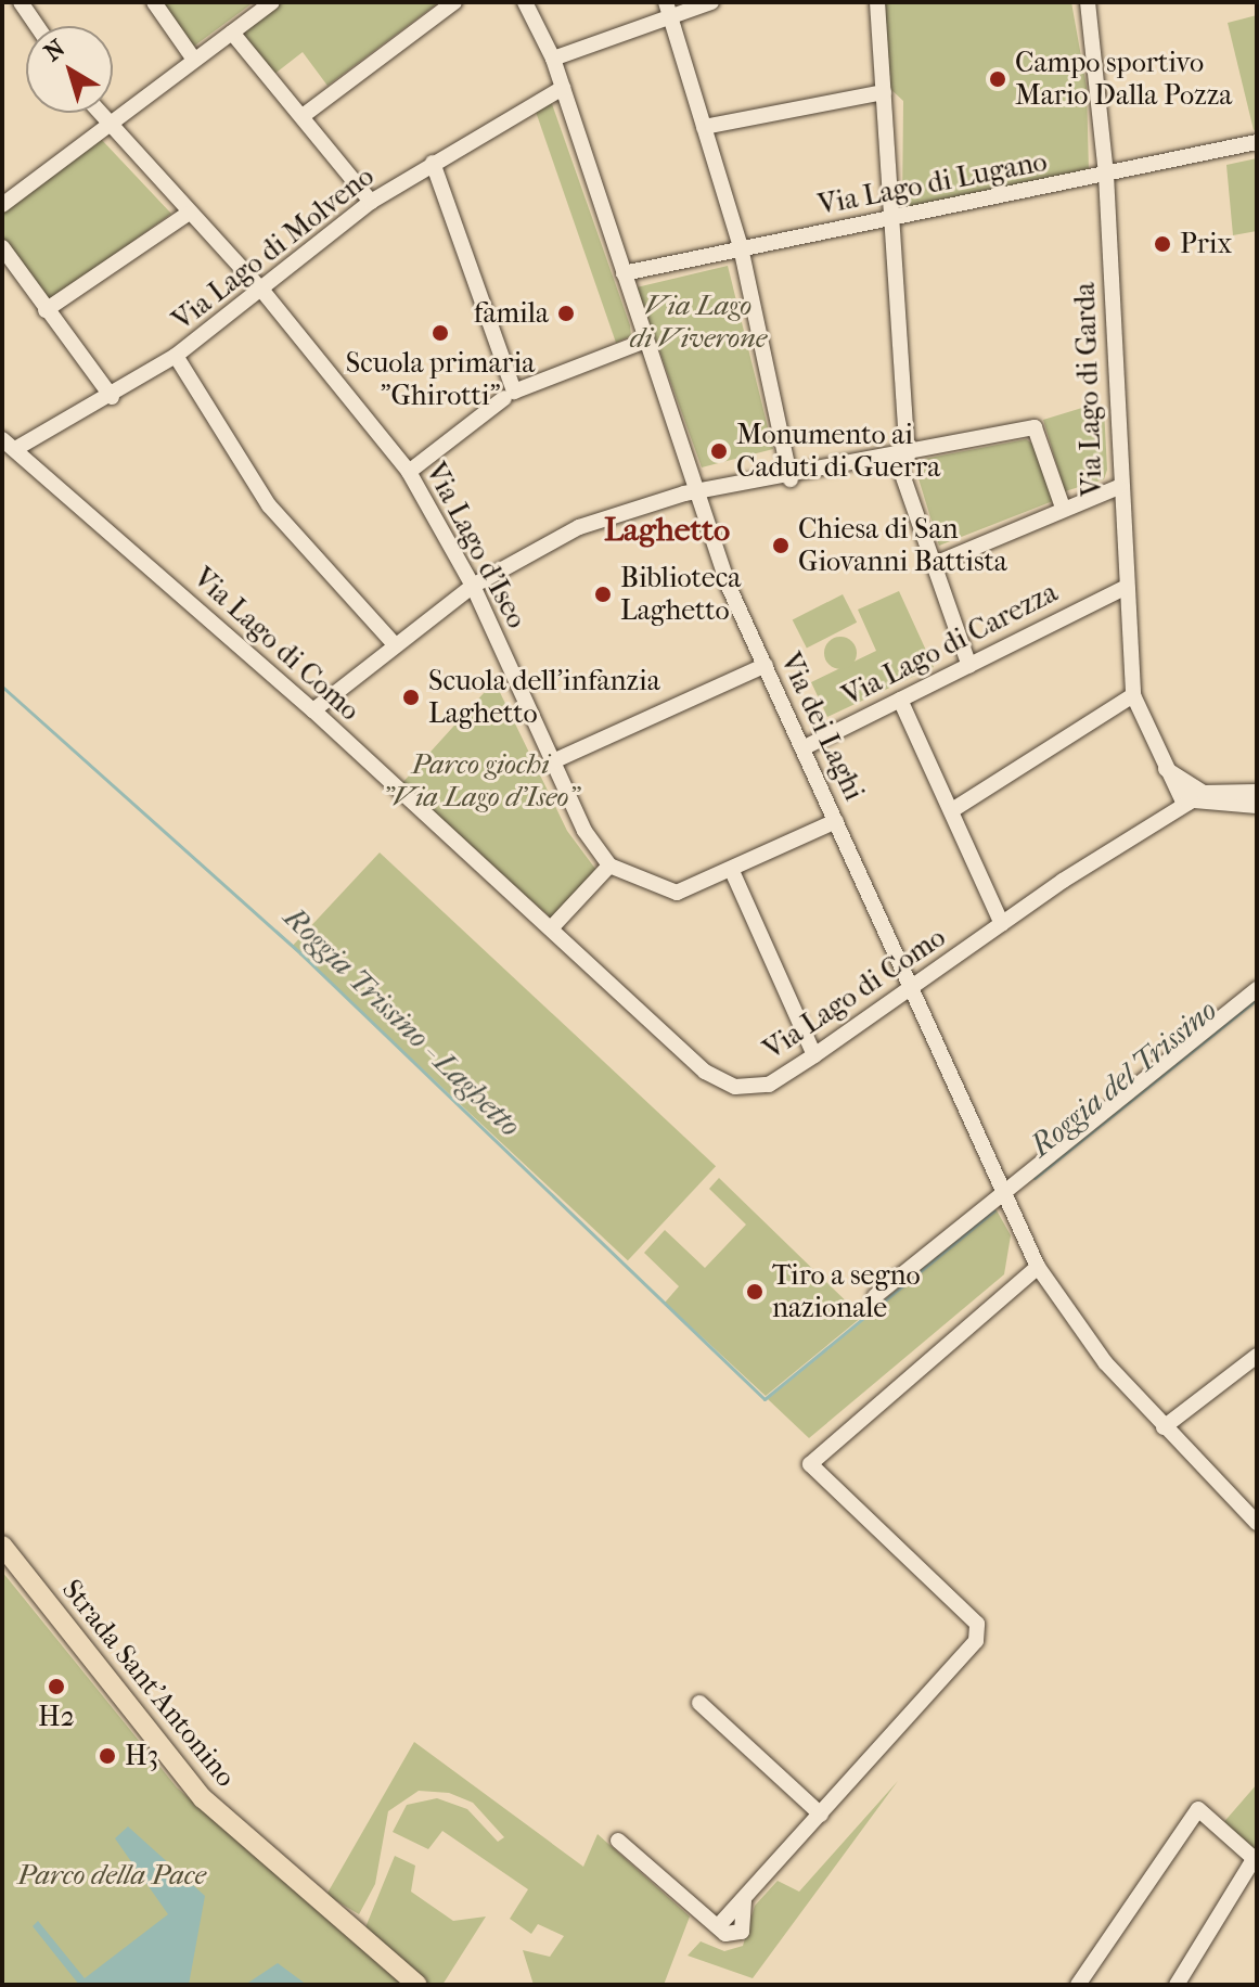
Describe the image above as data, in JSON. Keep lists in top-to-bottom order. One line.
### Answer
{"streets":{"main road":["Strada Sant'Antonino"],"street":["Via Lago di Lugano","Via Lago di Molveno","Via Lago di Garda","Via Lago d'Iseo","Via Lago di Como","Via Lago di Carezza","Via dei Laghi"]},"crossings":[["Via Lago di Lugano","Via Lago di Garda"],["Via Lago di Lugano","Via dei Laghi"],["Via Lago di Molveno","Via Lago d'Iseo"],["Via Lago di Molveno","Via Lago di Como"],["Via Lago di Molveno","Via dei Laghi"],["Via Lago di Garda","Via Lago di Como"],["Via Lago di Garda","Via Lago di Carezza"],["Via Lago di Como","Via dei Laghi"],["Via Lago di Carezza","Via dei Laghi"]],"districts":["Laghetto"],"water":["Roggia Trissino - Laghetto","Roggia del Trissino"],"parks":["Via Lago di Viverone","Parco giochi \"Via Lago d'Iseo\"","Parco della Pace"],"places":["Campo sportivo Mario Dalla Pozza","Prix","famila","Scuola primaria \"Ghirotti\"","Monumento ai Caduti di Guerra","Chiesa di San Giovanni Battista","Biblioteca Laghetto","Scuola dell'infanzia Laghetto","Tiro a segno nazionale","H2","H3"],"north":"top left"}
